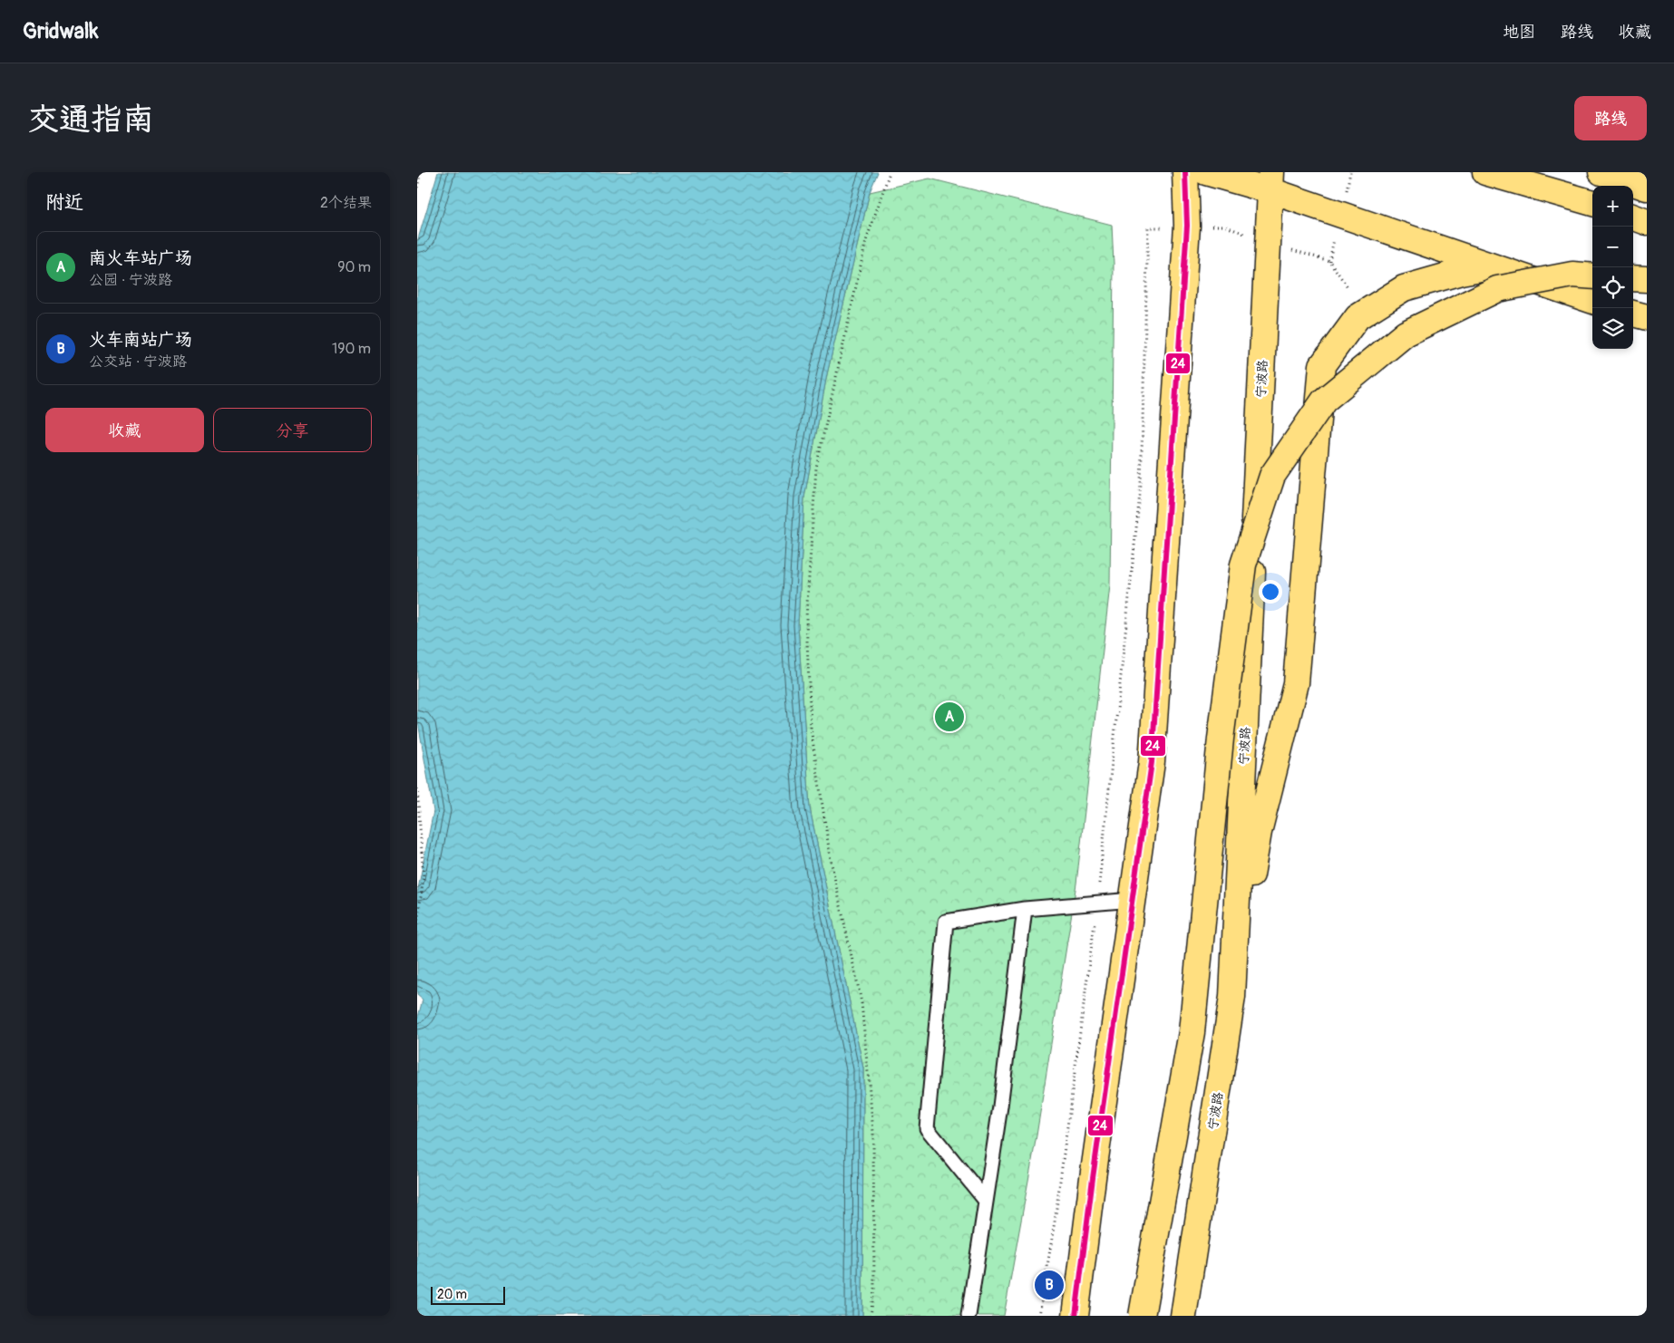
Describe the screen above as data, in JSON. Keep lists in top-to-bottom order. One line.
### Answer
{"streets":{"main road":["宁波路"]},"lines":["transit line 24"],"scale_bar":"20 m","page":{"header":"Gridwalk","nav":["地图","路线","收藏"],"buttons":["路线",["收藏","分享"]],"title":"交通指南","heading":["附近","2个结果"],"map_buttons":["+","−"],"list":[{"mark":"A","name":"南火车站广场","note":"公园 · 宁波路","value":"90 m"},{"mark":"B","name":"火车南站广场","note":"公交站 · 宁波路","value":"190 m"}],"pins":["A","B"],"scale":"20 m"}}
